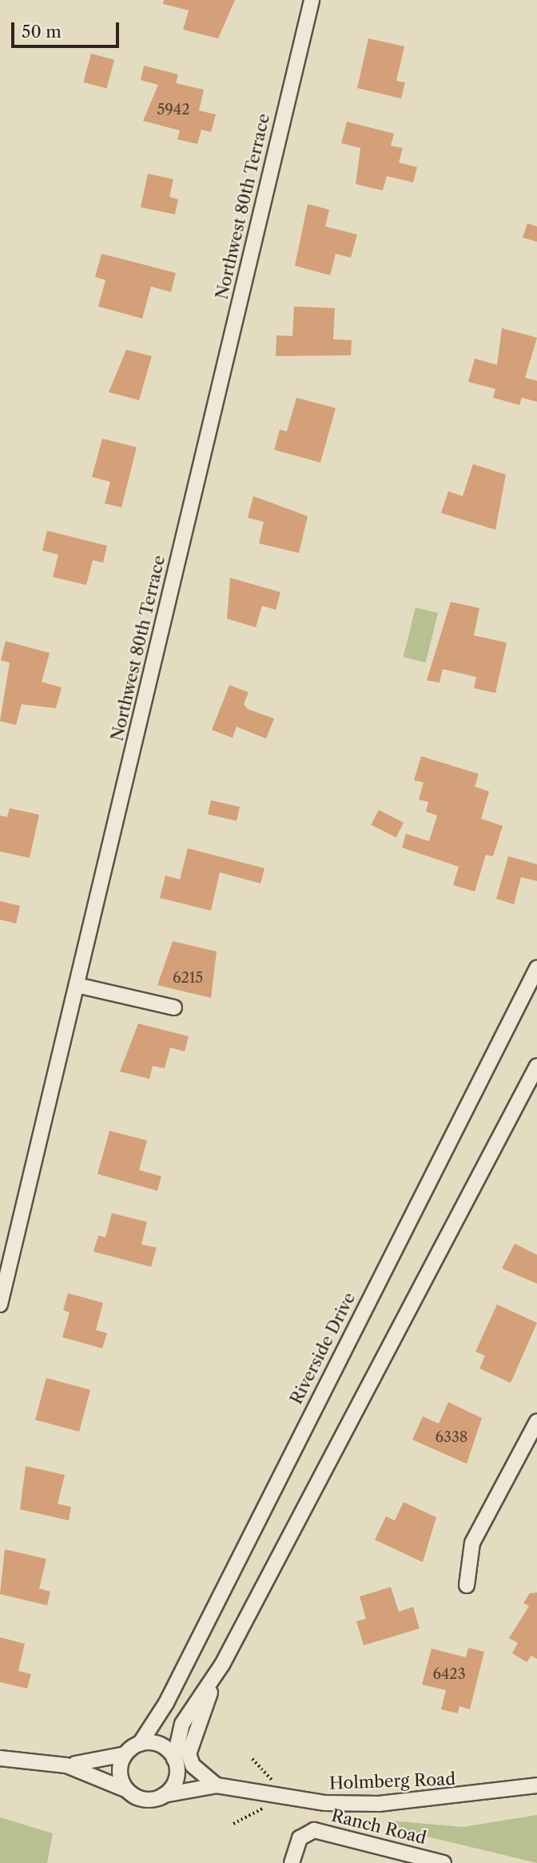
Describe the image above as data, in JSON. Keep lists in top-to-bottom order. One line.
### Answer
{"streets":{"street":["Northwest 80th Terrace","Riverside Drive","Holmberg Road","Ranch Road"]},"crossings":[["Riverside Drive","Holmberg Road"]],"house_numbers":["5942","6215","6338","6423"],"scale_bar":"50 m"}
